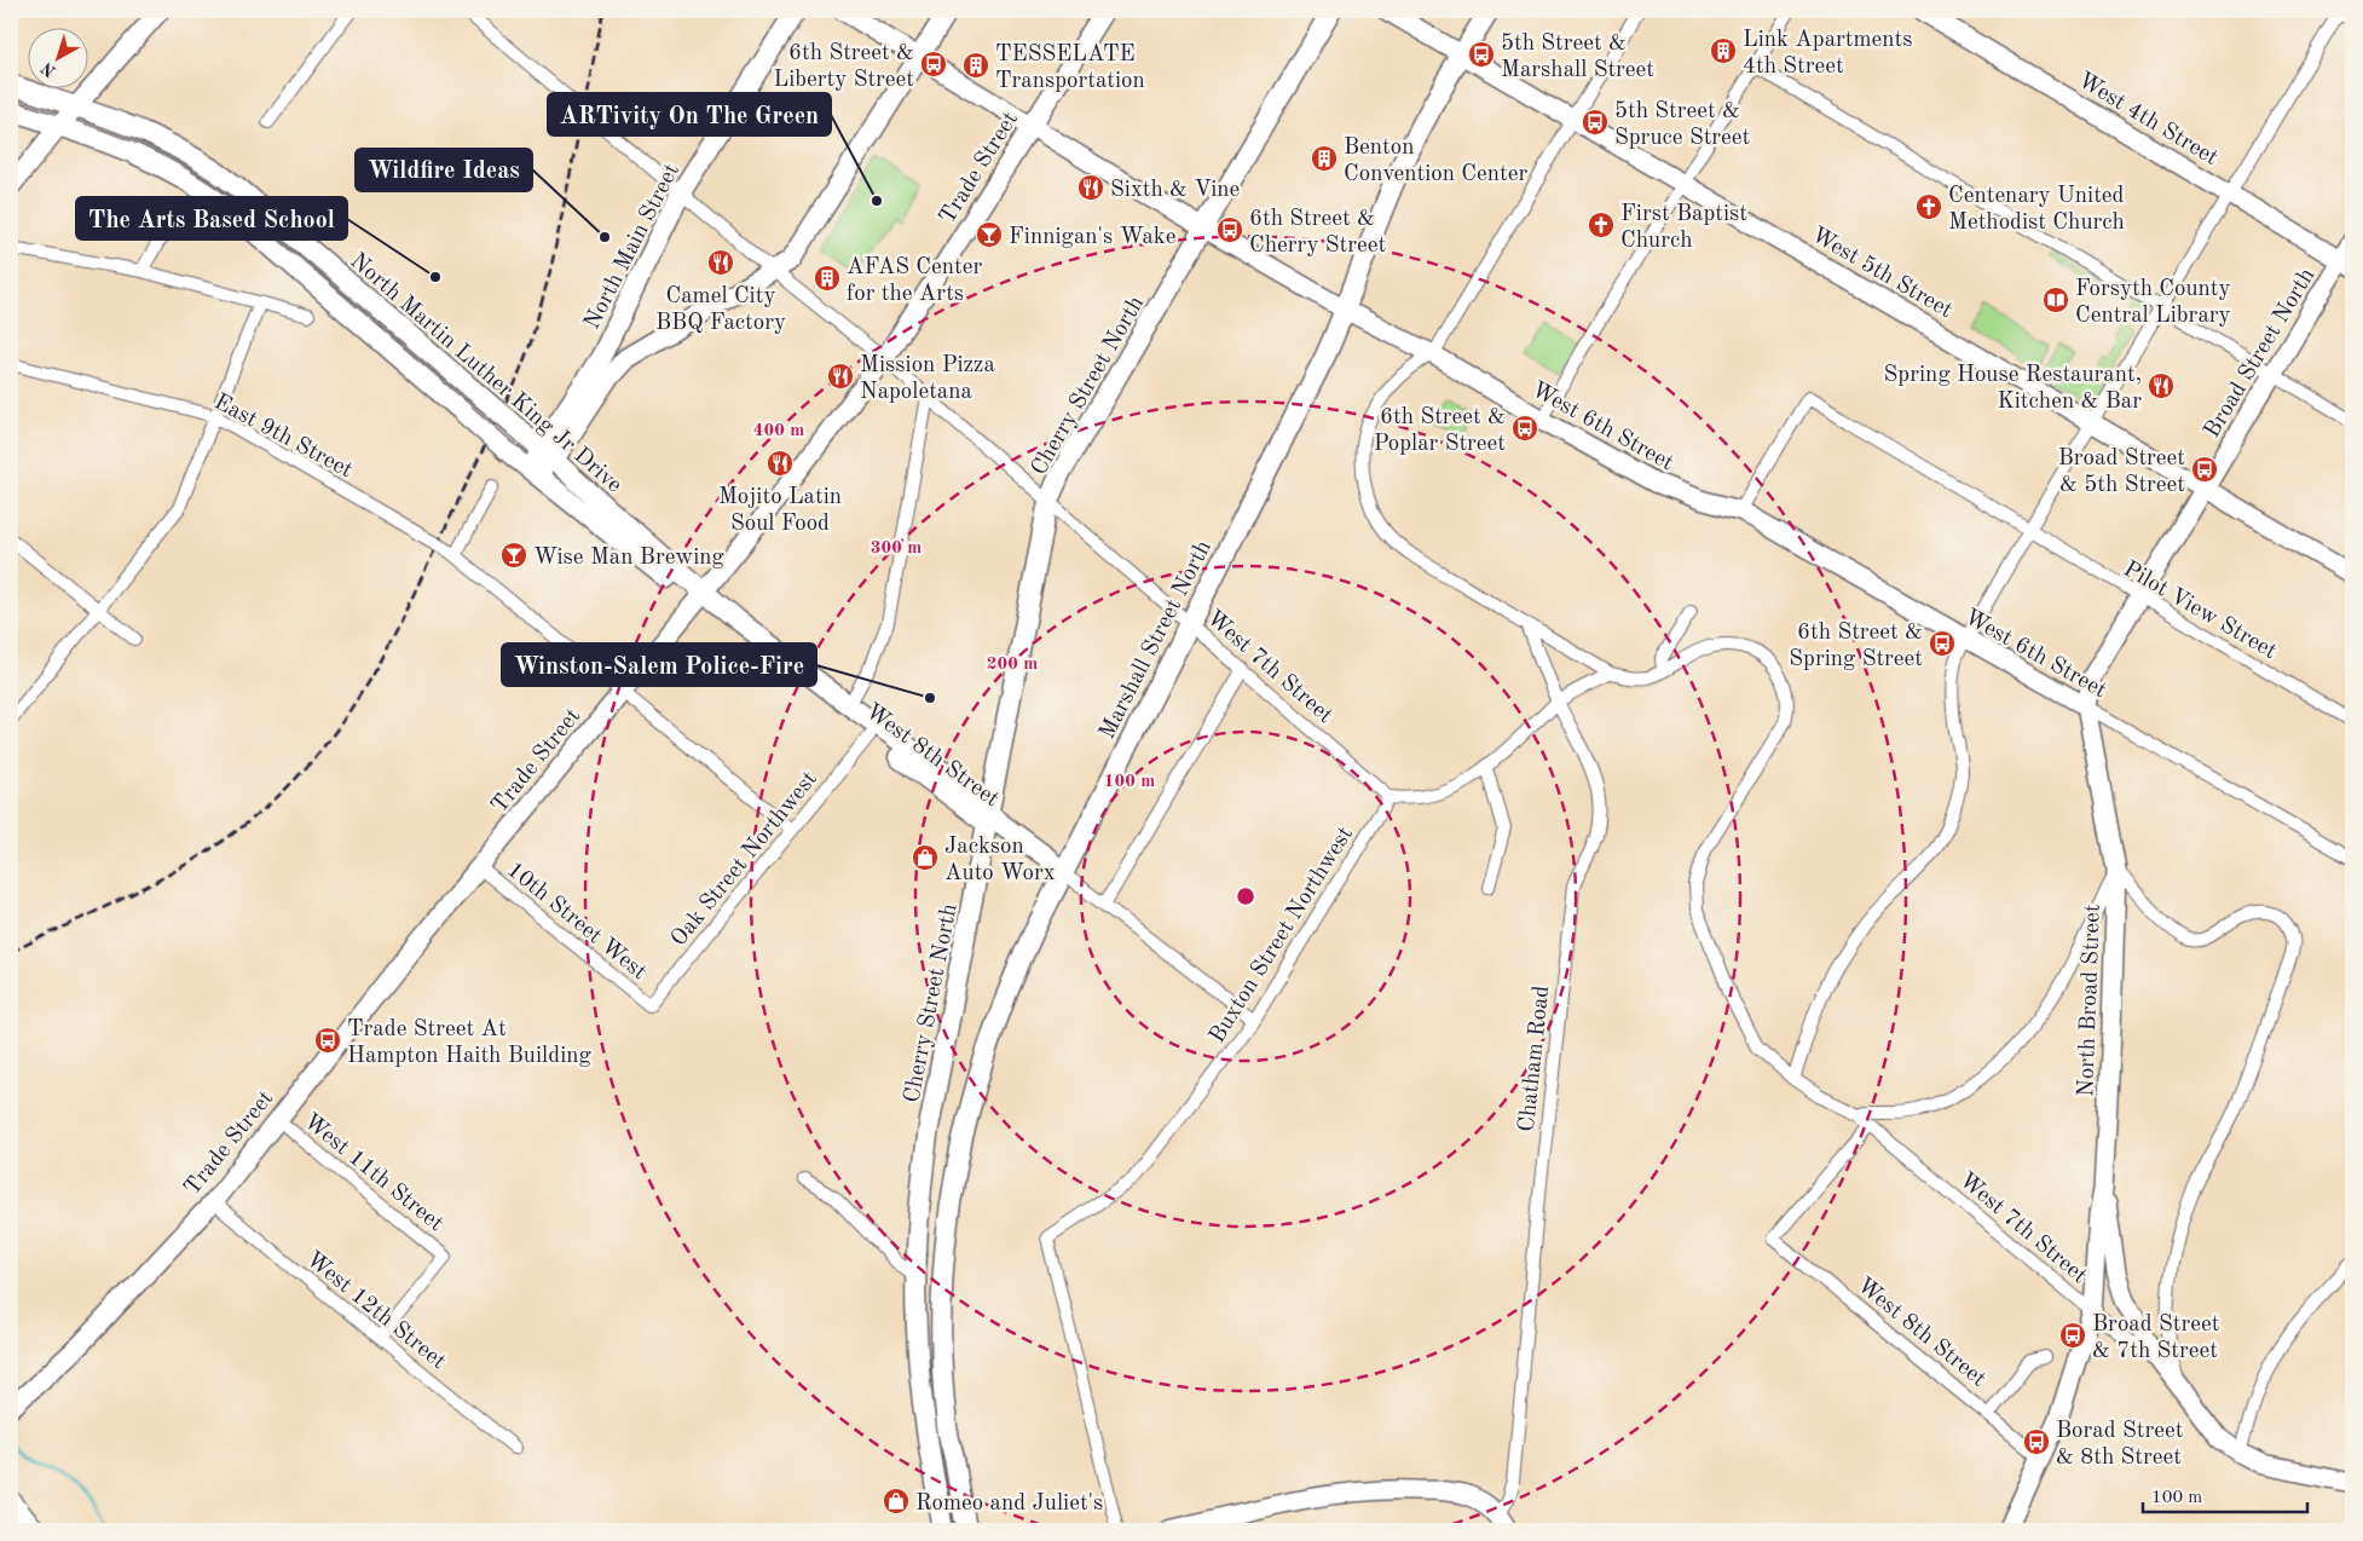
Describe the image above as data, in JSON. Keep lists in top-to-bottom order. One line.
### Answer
{"streets":{"main road":["North Main Street","North Martin Luther King Jr Drive","Cherry Street North","Marshall Street North","West 8th Street"],"street":["West 4th Street","Trade Street","West 5th Street","Broad Street North","West 6th Street","East 9th Street","Pilot View Street","West 7th Street","Oak Street Northwest","10th Street West","Buxton Street Northwest","North Broad Street","Chatham Road","West 11th Street","West 12th Street"]},"crossings":[["West 4th Street","Broad Street North"],["Trade Street","North Martin Luther King Jr Drive"],["Trade Street","West 6th Street"],["Trade Street","East 9th Street"],["Trade Street","West 7th Street"],["Trade Street","West 8th Street"],["Trade Street","10th Street West"],["Trade Street","West 11th Street"],["Trade Street","West 12th Street"],["North Main Street","North Martin Luther King Jr Drive"],["North Main Street","West 7th Street"],["West 5th Street","Broad Street North"],["West 5th Street","Marshall Street North"],["West 5th Street","North Broad Street"],["Broad Street North","North Broad Street"],["North Martin Luther King Jr Drive","West 8th Street"],["Cherry Street North","West 6th Street"],["Cherry Street North","West 7th Street"],["Cherry Street North","West 8th Street"],["West 6th Street","Pilot View Street"],["West 6th Street","Marshall Street North"],["West 6th Street","North Broad Street"],["East 9th Street","Oak Street Northwest"],["Pilot View Street","North Broad Street"],["Marshall Street North","West 7th Street"],["Marshall Street North","West 8th Street"],["West 7th Street","West 8th Street"],["West 7th Street","Buxton Street Northwest"],["West 7th Street","North Broad Street"],["West 8th Street","Oak Street Northwest"],["West 8th Street","Buxton Street Northwest"],["West 8th Street","North Broad Street"],["Oak Street Northwest","10th Street West"],["West 11th Street","West 12th Street"]],"places":{"building":["Link Apartments 4th Street","TESSELATE Transportation","Benton Convention Center","AFAS Center for the Arts"],"bus stop":["5th Street & Marshall Street","6th Street & Liberty Street","5th Street & Spruce Street","6th Street & Cherry Street","6th Street & Poplar Street","Broad Street & 5th Street","6th Street & Spring Street","Trade Street At Hampton Haith Building","Broad Street & 7th Street","Borad Street & 8th Street"],"restaurant":["Sixth & Vine","Camel City BBQ Factory","Mission Pizza Napoletana","Spring House Restaurant, Kitchen & Bar","Mojito Latin Soul Food"],"other":["ARTivity On The Green","Wildfire Ideas","The Arts Based School","Winston-Salem Police-Fire"],"church":["Centenary United Methodist Church","First Baptist Church"],"bar":["Finnigan's Wake","Wise Man Brewing"],"library":["Forsyth County Central Library"],"shop":["Jackson Auto Worx","Romeo and Juliet's"]},"scale_bar":"100 m","north":"bottom left","rings":["400 m","300 m","200 m","100 m"]}
